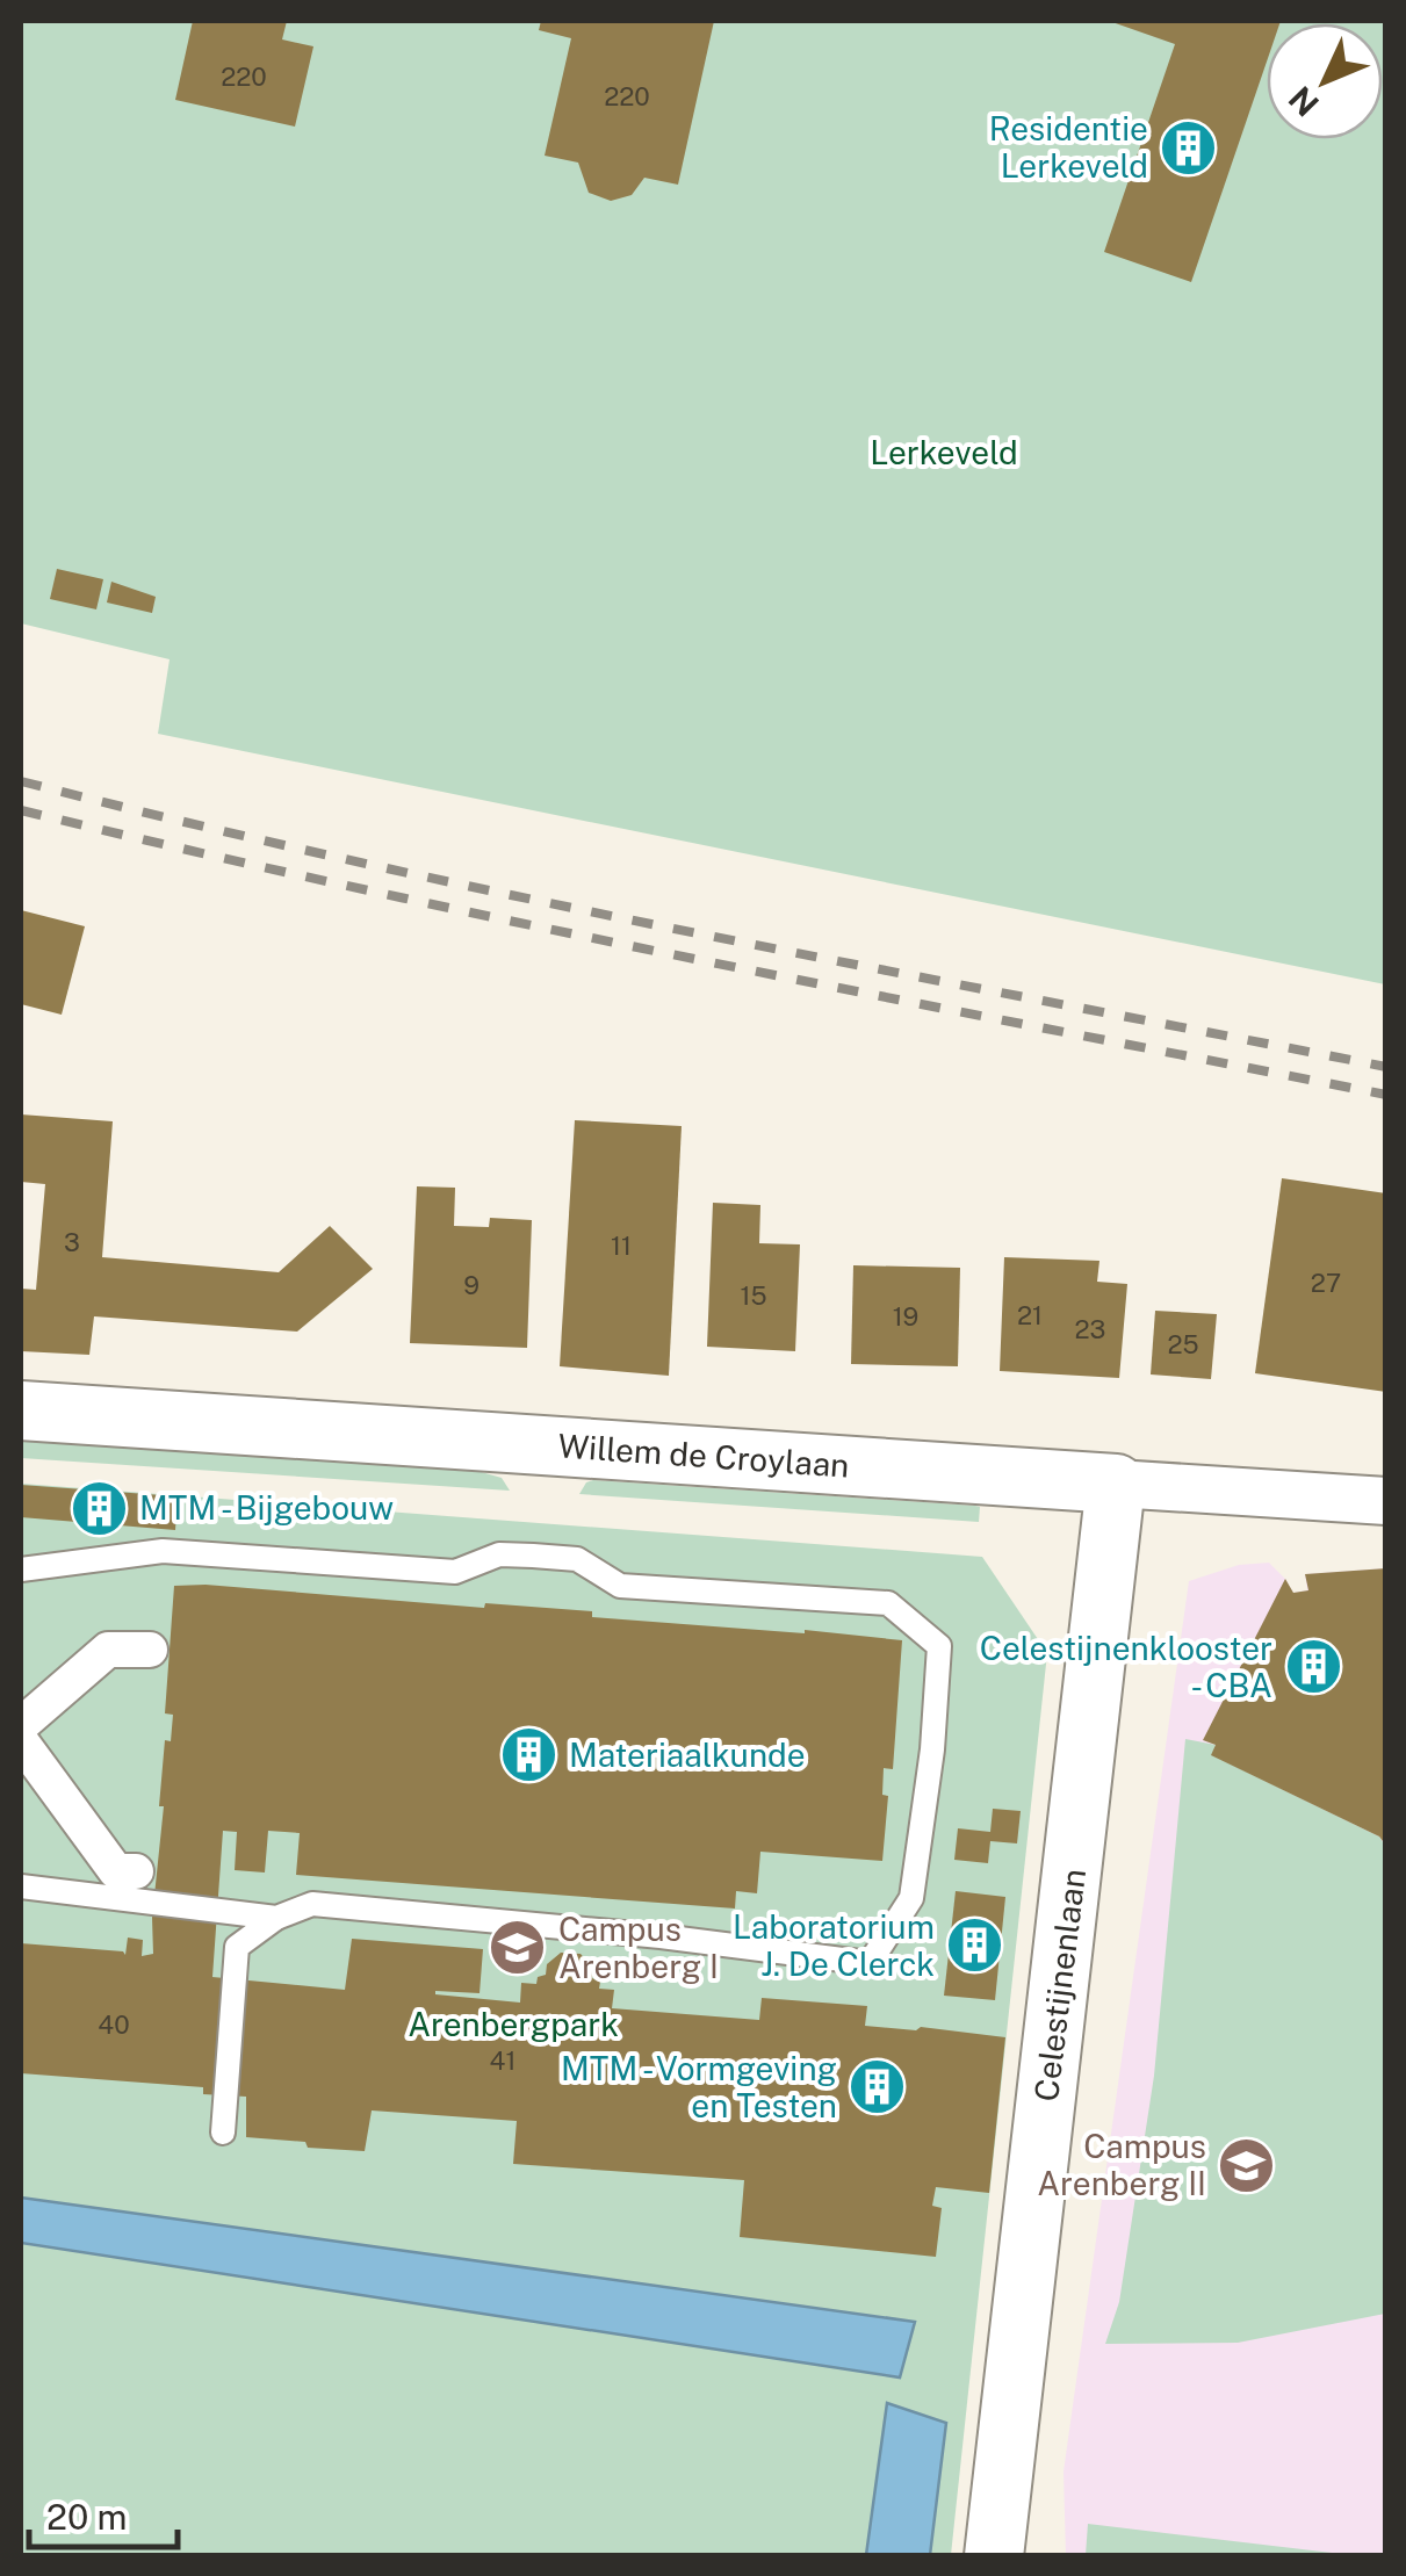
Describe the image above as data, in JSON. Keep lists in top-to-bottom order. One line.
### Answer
{"streets":{"street":["Willem de Croylaan","Celestijnenlaan"]},"crossings":[["Willem de Croylaan","Celestijnenlaan"]],"parks":["Lerkeveld","Arenbergpark"],"places":{"building":["Residentie Lerkeveld","MTM - Bijgebouw","Celestijnenklooster - CBA","Materiaalkunde","Laboratorium J. De Clerck","MTM - Vormgeving en Testen"],"school or university":["Campus Arenberg I","Campus Arenberg II"]},"house_numbers":["220","220","3","11","27","9","15","21","19","23","25","40","41"],"scale_bar":"20 m","north":"bottom left"}
